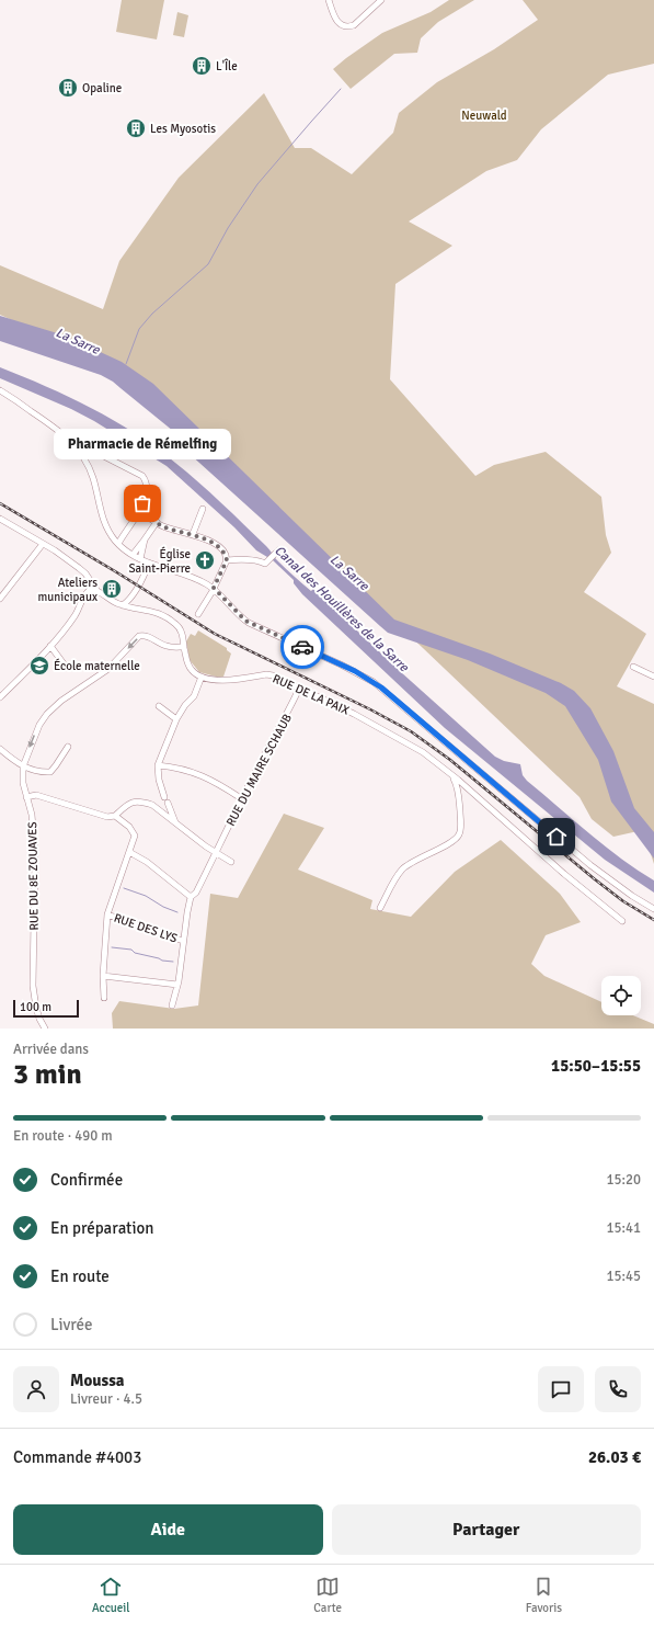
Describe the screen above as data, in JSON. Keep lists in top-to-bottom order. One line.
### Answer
{"streets":{"street":["RUE DE LA PAIX","RUE DU MAIRE SCHAUB","RUE DU 8E ZOUAVES","RUE DES LYS"]},"crossings":[["RUE DE LA PAIX","RUE DU MAIRE SCHAUB"]],"water":["La Sarre","Canal des Houillères de la Sarre"],"parks":["Neuwald"],"places":{"building":["L'Île","Opaline","Les Myosotis","Ateliers municipaux"],"other":["Pharmacie de Rémelfing"],"church":["Église Saint-Pierre"],"school or university":["École maternelle"]},"scale_bar":"100 m","page":{"bubble":"Pharmacie de Rémelfing","scale":"100 m","heading":["3 min","Arrivée dans","15:50–15:55"],"panel":["Moussa","Livreur · 4.5","Commande #4003","26.03 €"],"bar":"En route · 490 m","list":[["Confirmée","15:20"],["En préparation","15:41"],["En route","15:45"],"Livrée"],"buttons":["Aide","Partager"],"tabs":["Accueil","Carte","Favoris"]}}
